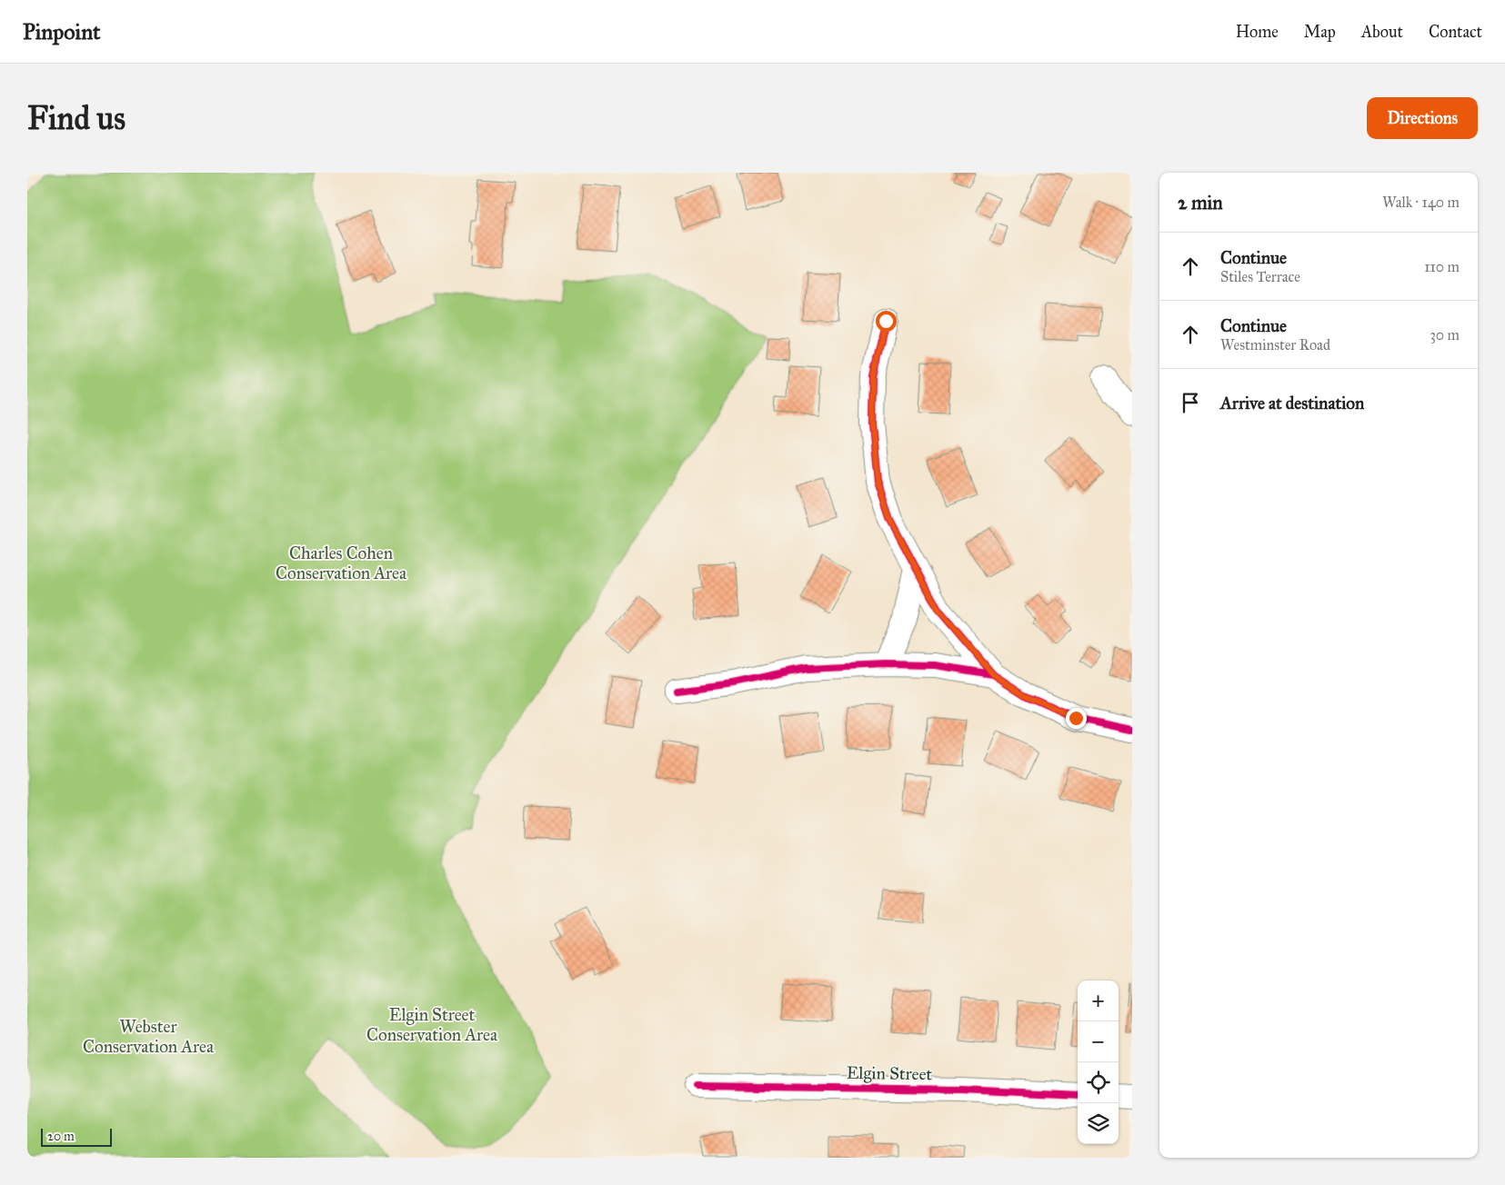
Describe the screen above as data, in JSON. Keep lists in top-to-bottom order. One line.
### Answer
{"streets":{"street":["Elgin Street"]},"parks":["Charles Cohen Conservation Area","Elgin Street Conservation Area","Webster Conservation Area"],"scale_bar":"20 m","page":{"header":"Pinpoint","nav":["Home","Map","About","Contact"],"buttons":"Directions","title":"Find us","heading":["2 min","Walk · 140 m"],"list":[["Continue","Stiles Terrace","110 m"],["Continue","Westminster Road","30 m"],"Arrive at destination"],"map_buttons":["+","−"],"scale":"20 m"}}
